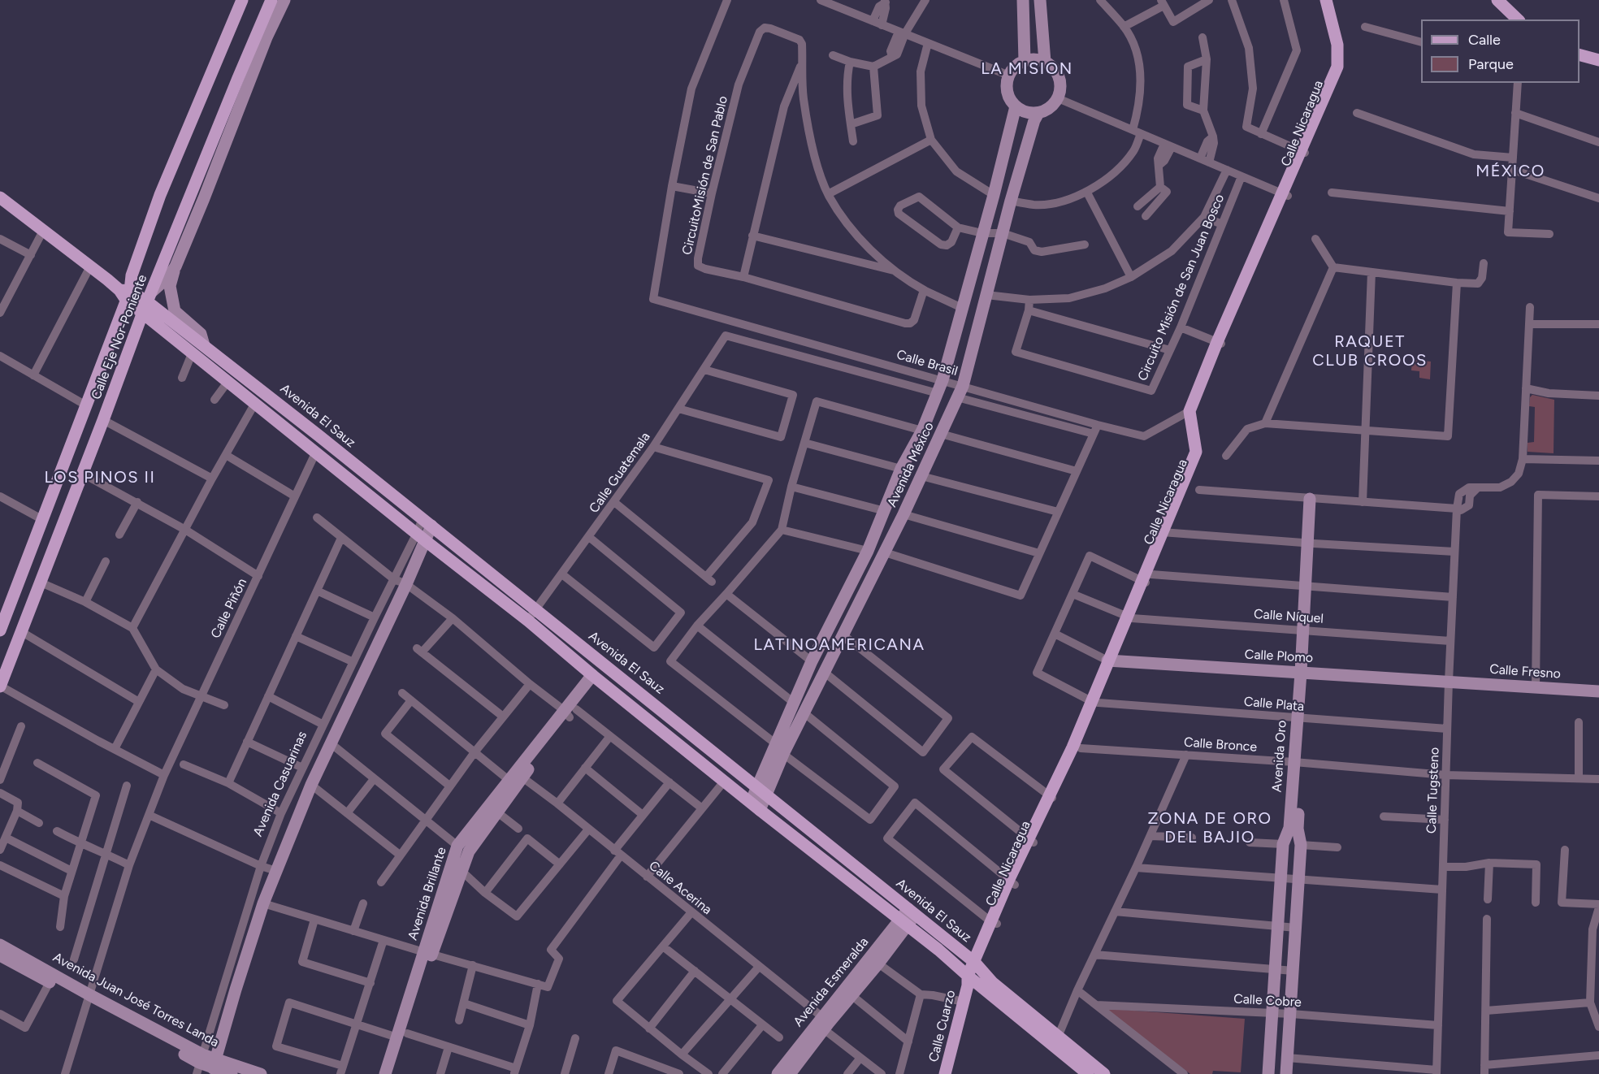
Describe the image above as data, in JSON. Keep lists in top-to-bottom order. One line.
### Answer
{"streets":{"main road":["Calle Nicaragua","Calle Eje Nor-Poniente","Avenida El Sauz","Calle Cuarzo"],"street":["CircuitoMisión de San Pablo","Circuito Misión de San Juan Bosco","Calle Brasil","Avenida México","Calle Guatemala","Calle Piñón","Calle Níquel","Calle Plomo","Calle Fresno","Calle Plata","Calle Bronce","Avenida Oro","Avenida Casuarinas","Calle Tugsteno","Calle Acerina","Avenida Brillante","Avenida Esmeralda","Avenida Juan José Torres Landa","Calle Cobre"]},"crossings":[["Calle Nicaragua","Calle Brasil"],["Calle Nicaragua","Avenida El Sauz"],["Calle Nicaragua","Calle Níquel"],["Calle Nicaragua","Calle Plomo"],["Calle Nicaragua","Calle Plata"],["Calle Nicaragua","Calle Bronce"],["Calle Nicaragua","Calle Cuarzo"],["Calle Eje Nor-Poniente","Avenida El Sauz"],["Calle Brasil","Avenida México"],["Avenida El Sauz","Avenida México"],["Avenida El Sauz","Calle Guatemala"],["Avenida El Sauz","Calle Piñón"],["Avenida El Sauz","Avenida Casuarinas"],["Avenida El Sauz","Avenida Brillante"],["Avenida El Sauz","Avenida Esmeralda"],["Avenida El Sauz","Calle Cuarzo"],["Avenida México","Calle Guatemala"],["Calle Piñón","Avenida Juan José Torres Landa"],["Calle Níquel","Avenida Oro"],["Calle Níquel","Calle Tugsteno"],["Calle Plomo","Calle Fresno"],["Calle Plomo","Avenida Oro"],["Calle Plomo","Calle Tugsteno"],["Calle Fresno","Calle Tugsteno"],["Calle Plata","Avenida Oro"],["Calle Plata","Calle Tugsteno"],["Calle Bronce","Avenida Oro"],["Calle Bronce","Calle Tugsteno"],["Avenida Oro","Calle Cobre"],["Avenida Casuarinas","Avenida Juan José Torres Landa"],["Calle Tugsteno","Calle Cobre"],["Calle Acerina","Avenida Brillante"],["Calle Acerina","Avenida Esmeralda"]],"districts":["LA MISION","MÉXICO","RAQUET CLUB CROOS","LOS PINOS II","LATINOAMERICANA","ZONA DE ORO DEL BAJIO"],"legend":["Calle","Parque"]}
